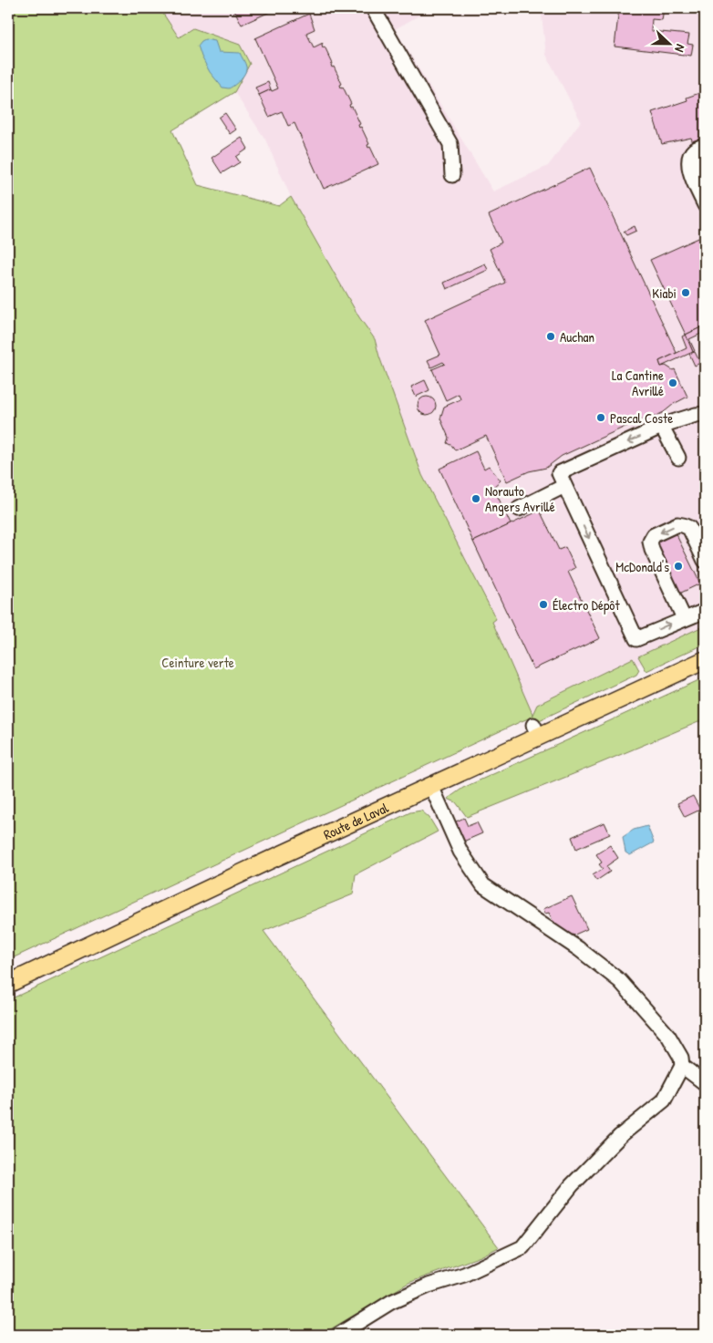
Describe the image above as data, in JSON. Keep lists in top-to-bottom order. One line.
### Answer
{"streets":{"main road":["Route de Laval"]},"parks":["Ceinture verte"],"places":["Kiabi","Auchan","La Cantine Avrillé","Pascal Coste","Norauto Angers Avrillé","McDonald's","Électro Dépôt"],"north":"right"}
